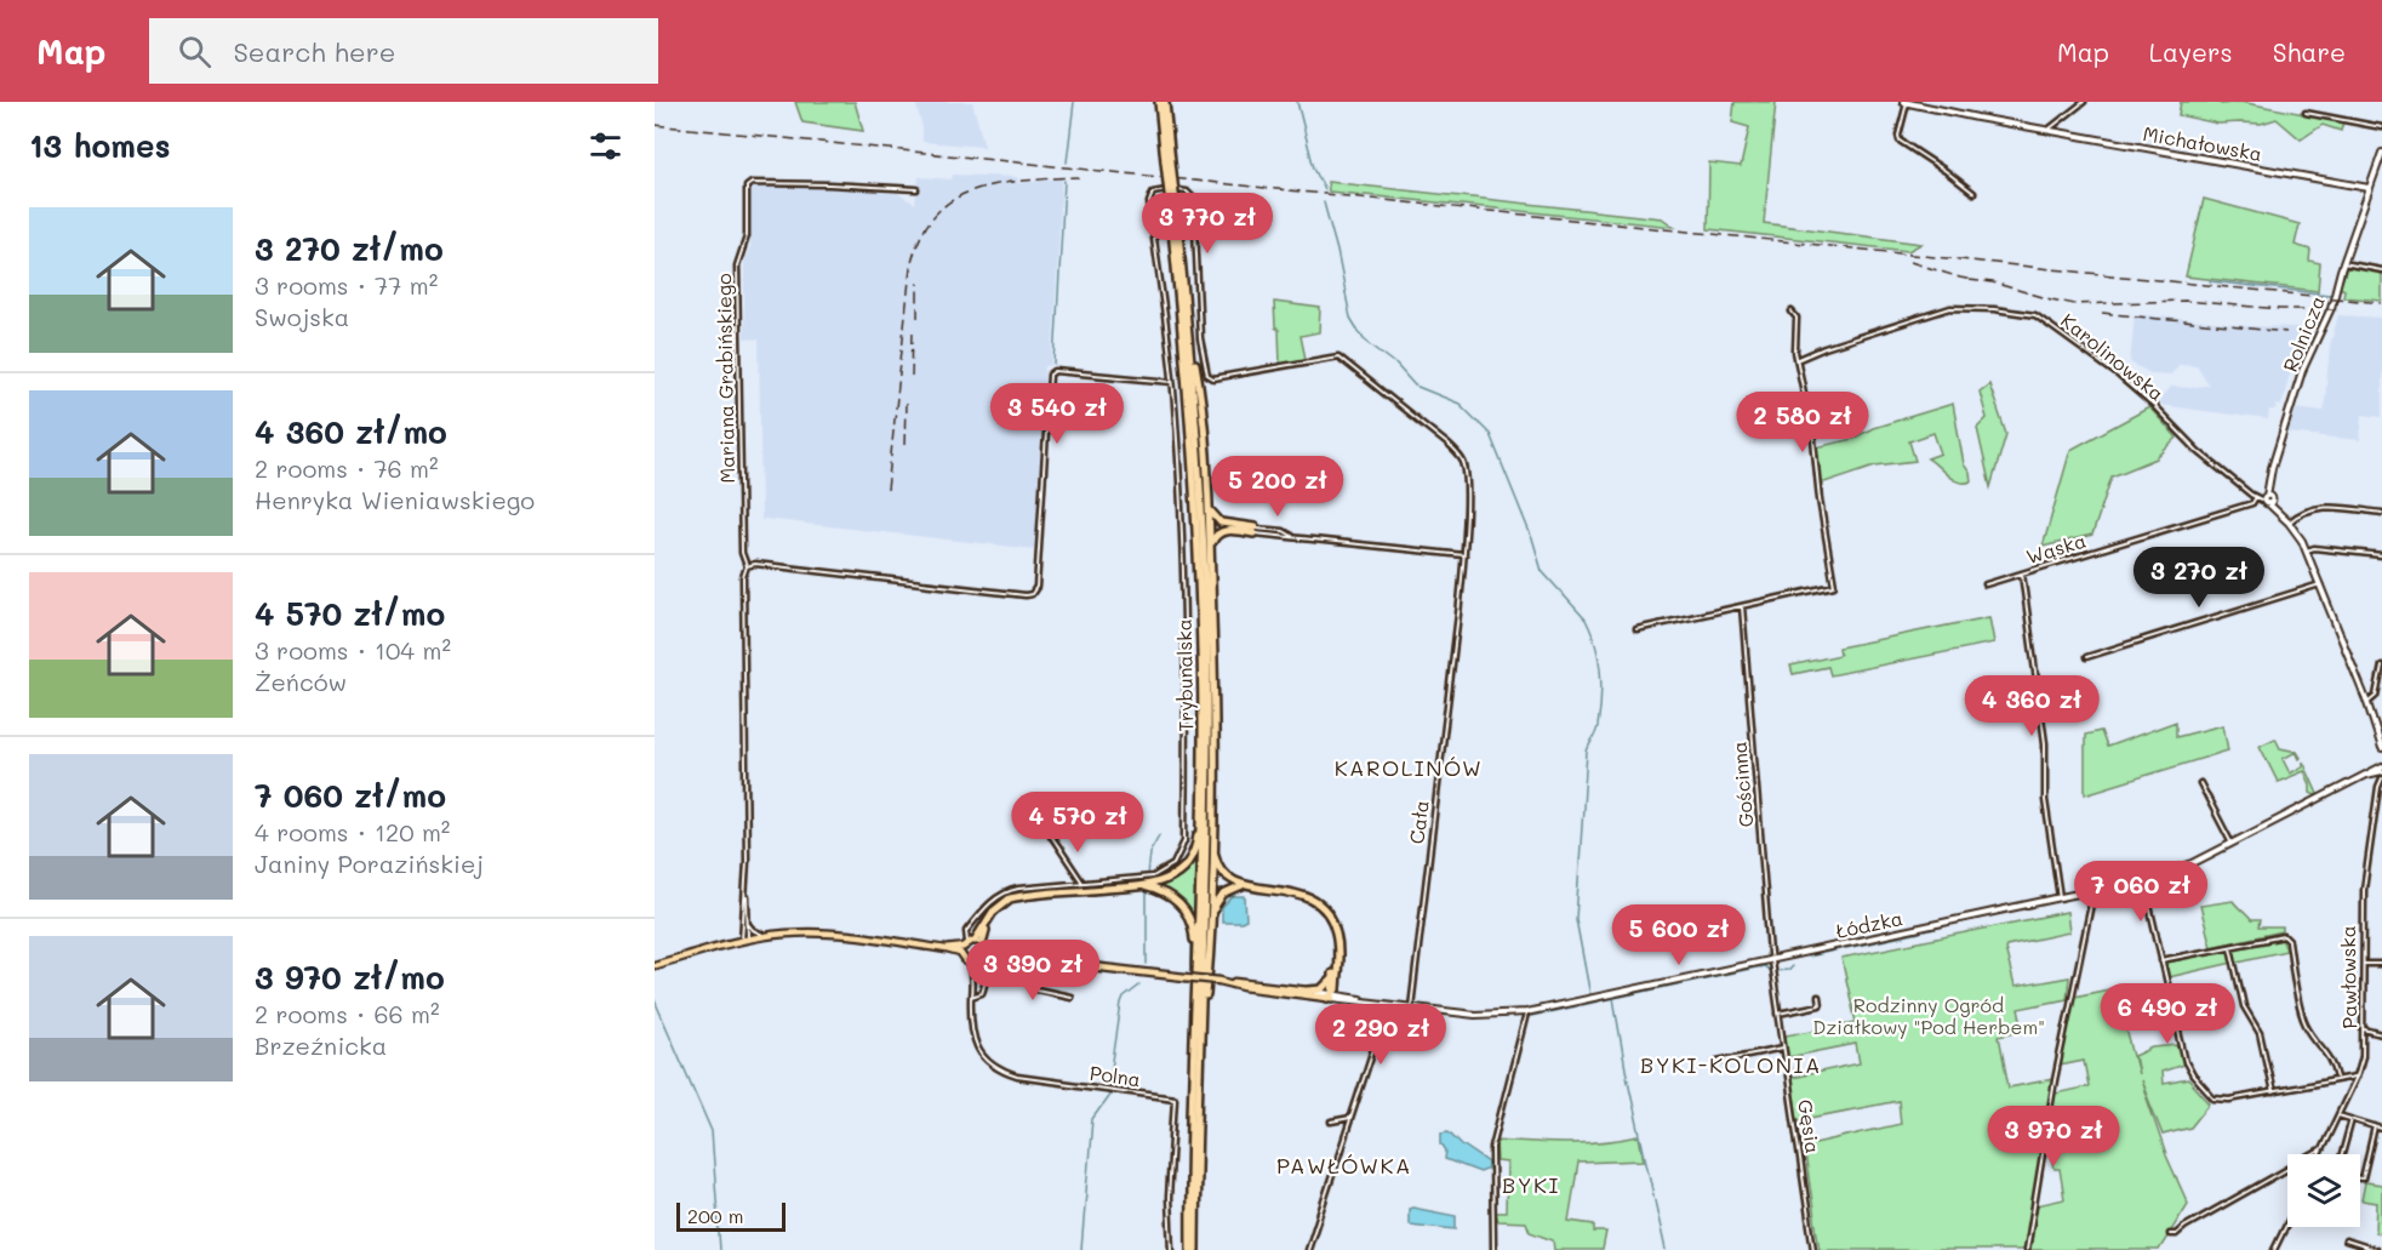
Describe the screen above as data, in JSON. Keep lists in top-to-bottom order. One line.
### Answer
{"streets":{"highway":["Trybunalska"],"main road":["Michałowska","Rolnicza","Łódzka"],"street":["Karolinowska","Mariana Grabińskiego","Wąska","Gościnna","Cała","Pawłowska","Polna","Gęsia"]},"crossings":[["Michałowska","Rolnicza"],["Karolinowska","Wąska"],["Gościnna","Łódzka"],["Gościnna","Gęsia"],["Cała","Łódzka"],["Łódzka","Gęsia"]],"districts":["KAROLINÓW","BYKI-KOLONIA","PAWŁÓWKA","BYKI"],"parks":["Rodzinny Ogród Działkowy \"Pod Herbem\""],"scale_bar":"200 m","page":{"header":"Map","search":"Search here","nav":["Map","Layers","Share"],"heading":"13 homes","list":[{"name":"3 270 zł/mo","note":"3 rooms · 77 m² · Swojska"},{"name":"4 360 zł/mo","note":"2 rooms · 76 m² · Henryka Wieniawskiego"},{"name":"4 570 zł/mo","note":"3 rooms · 104 m² · Żeńców"},{"name":"7 060 zł/mo","note":"4 rooms · 120 m² · Janiny Porazińskiej"},{"name":"3 970 zł/mo","note":"2 rooms · 66 m² · Brzeźnicka"}],"price":["3 770 zł","3 540 zł","2 580 zł","5 200 zł","3 270 zł","4 360 zł","4 570 zł","7 060 zł","5 600 zł","3 390 zł","6 490 zł","2 290 zł","3 970 zł"],"scale":"200 m"}}
